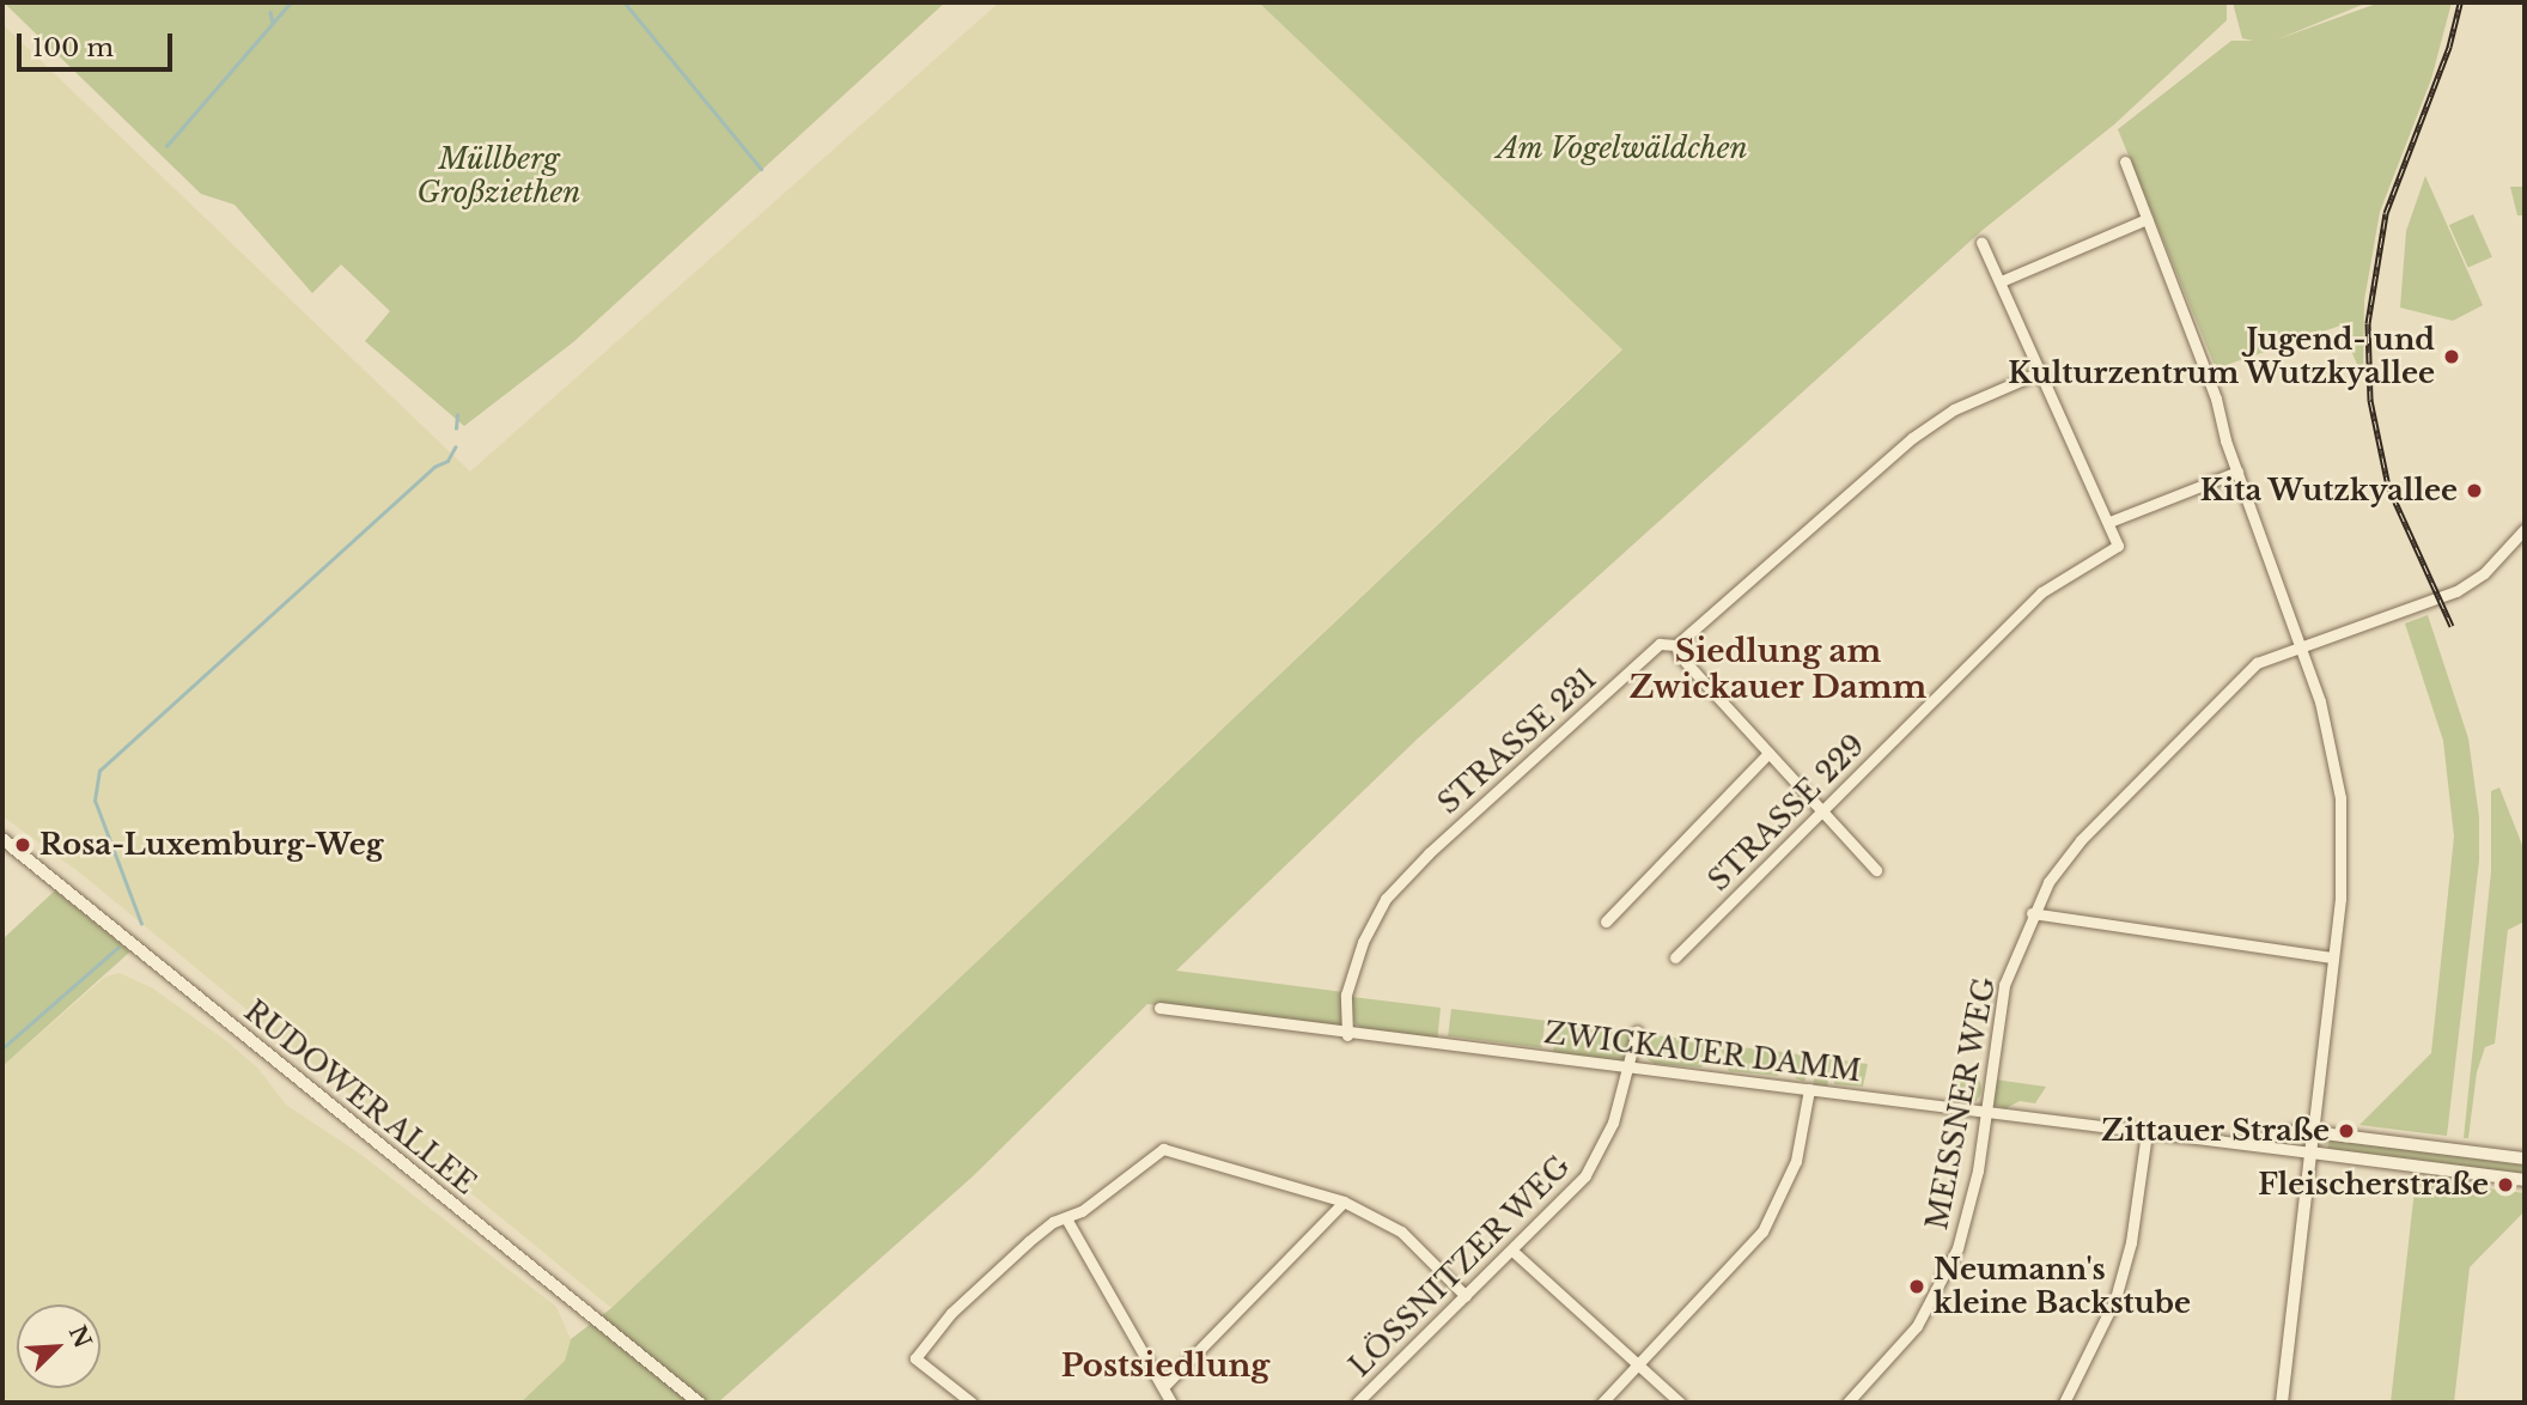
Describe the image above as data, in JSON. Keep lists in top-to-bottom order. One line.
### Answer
{"streets":{"street":["STRASSE 231","STRASSE 229","ZWICKAUER DAMM","RUDOWER ALLEE","MEISSNER WEG","LÖSSNITZER WEG"]},"crossings":[["STRASSE 231","ZWICKAUER DAMM"],["ZWICKAUER DAMM","MEISSNER WEG"],["ZWICKAUER DAMM","LÖSSNITZER WEG"]],"districts":["Siedlung am Zwickauer Damm","Postsiedlung"],"parks":["Am Vogelwäldchen","Müllberg Großziethen"],"places":["Jugend- und Kulturzentrum Wutzkyallee","Kita Wutzkyallee","Rosa-Luxemburg-Weg","Zittauer Straße","Fleischerstraße","Neumann's kleine Backstube"],"scale_bar":"100 m","north":"top right"}
